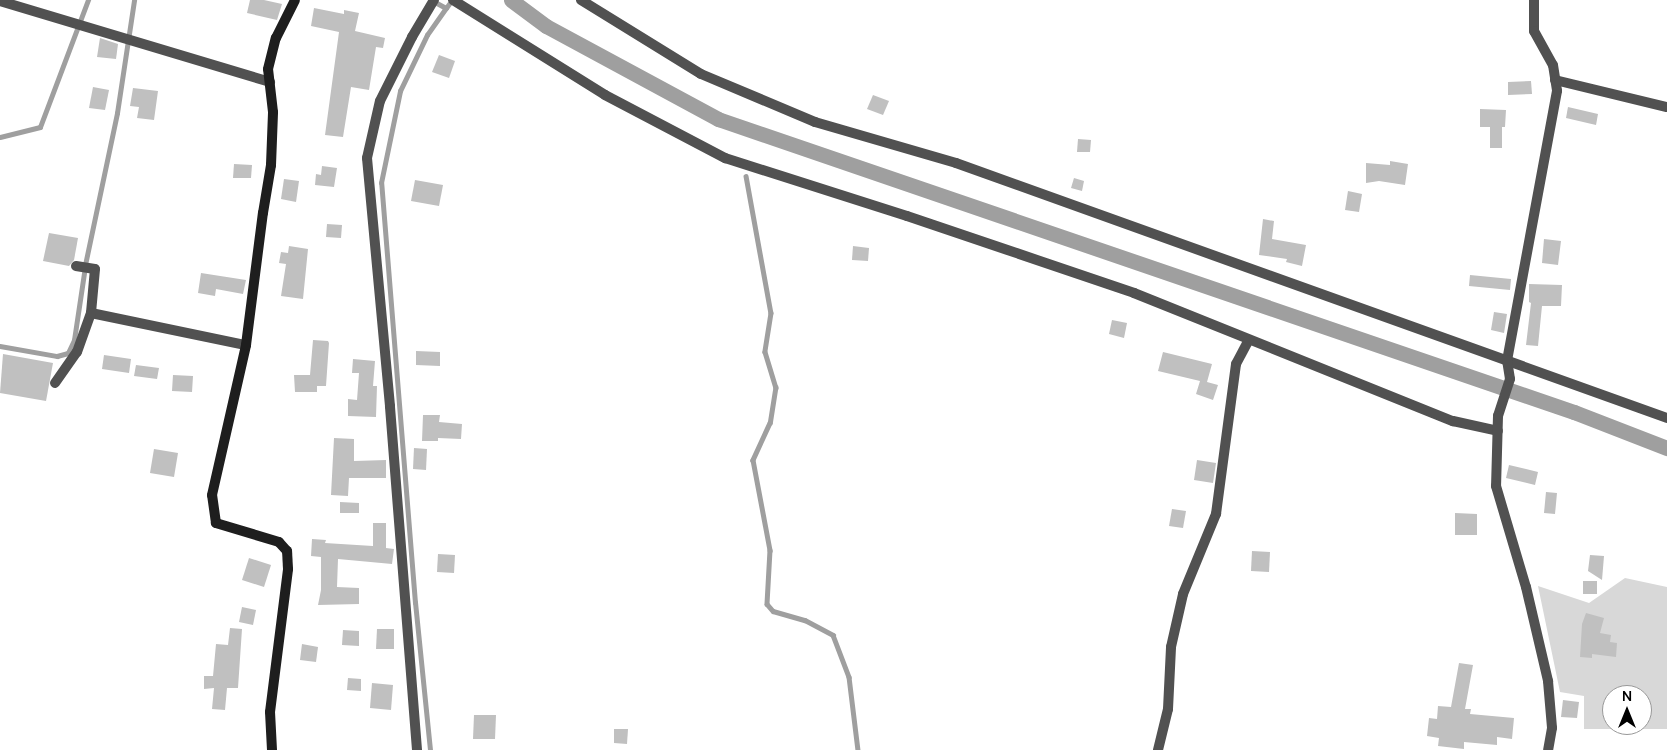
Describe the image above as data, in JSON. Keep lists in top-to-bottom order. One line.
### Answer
{"north":"top"}
